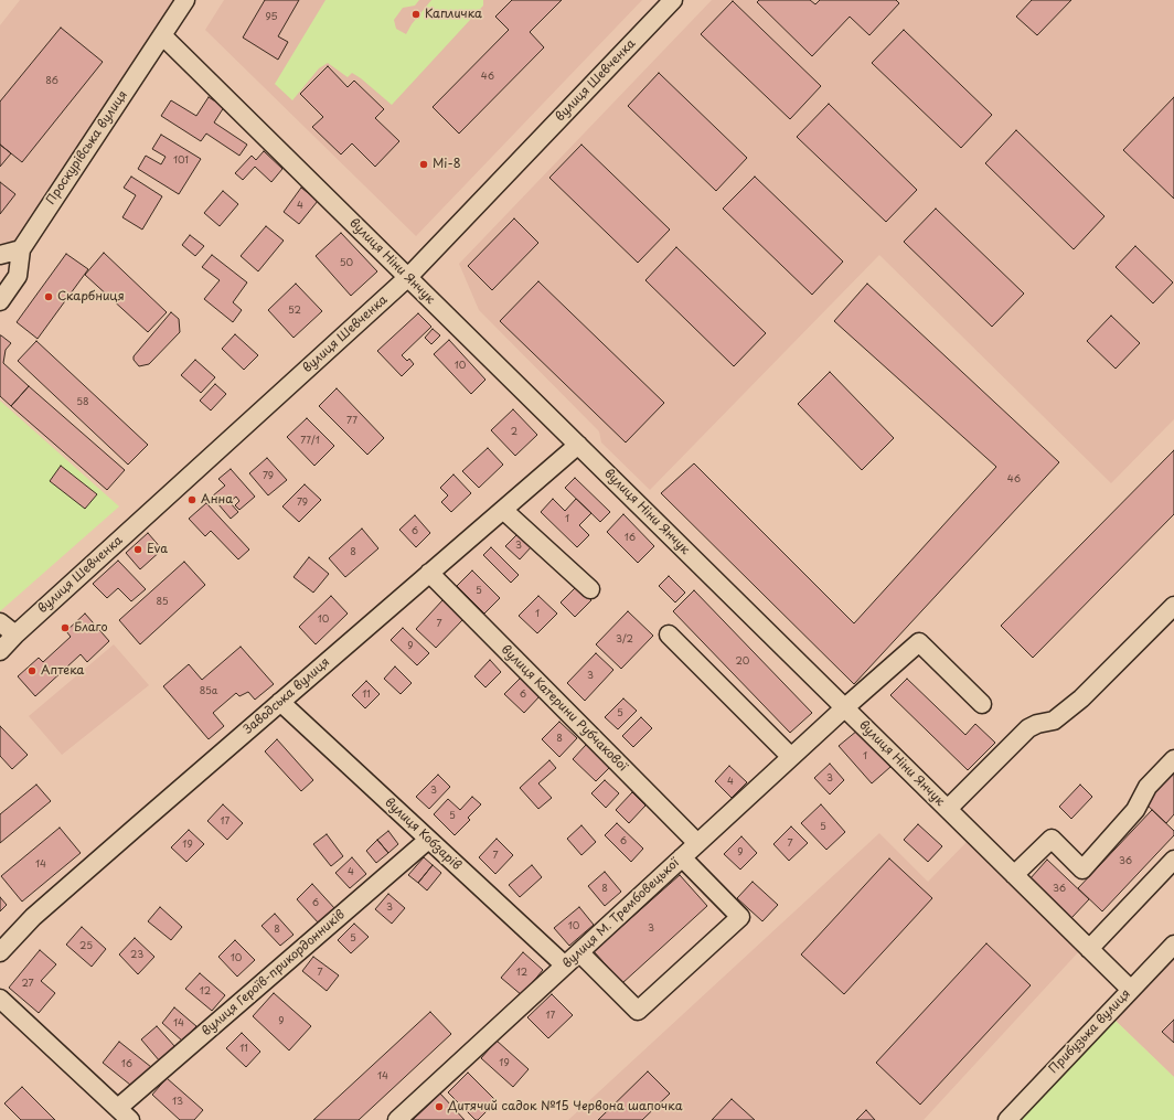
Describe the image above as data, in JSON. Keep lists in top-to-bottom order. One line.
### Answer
{"streets":{"street":["вулиця Шевченка","Проскурівська вулиця","вулиця Ніни Янчук","Заводська вулиця","вулиця Катерини Рубчакової","вулиця Кобзарів","вулиця М. Трембовецької","вулиця Героїв-прикордонників","Прибузька вулиця"]},"crossings":[["вулиця Шевченка","вулиця Ніни Янчук"],["Проскурівська вулиця","вулиця Ніни Янчук"],["вулиця Ніни Янчук","Заводська вулиця"],["вулиця Ніни Янчук","вулиця М. Трембовецької"],["вулиця Ніни Янчук","Прибузька вулиця"],["Заводська вулиця","вулиця Катерини Рубчакової"],["Заводська вулиця","вулиця Кобзарів"],["вулиця Катерини Рубчакової","вулиця М. Трембовецької"],["вулиця Кобзарів","вулиця М. Трембовецької"],["вулиця Кобзарів","вулиця Героїв-прикордонників"]],"places":["Капличка","Mi-8","Скарбниця","Анна","Eva","Благо","Аптека","Дитячий садок №15 Червона шапочка"],"house_numbers":["95","46","86","101","4","50","52","10","58","77","2","77/1","79","46","79","1","6","16","3","8","5","85","1","10","7","3/2","9","20","3","85а","11","6","5","8","1","3","4","3","5","17","5","6","7","19","9","7","36","14","4","8","36","6","3","10","3","8","5","25","23","10","7","12","27","12","17","9","14","11","19","16","14","13"]}
